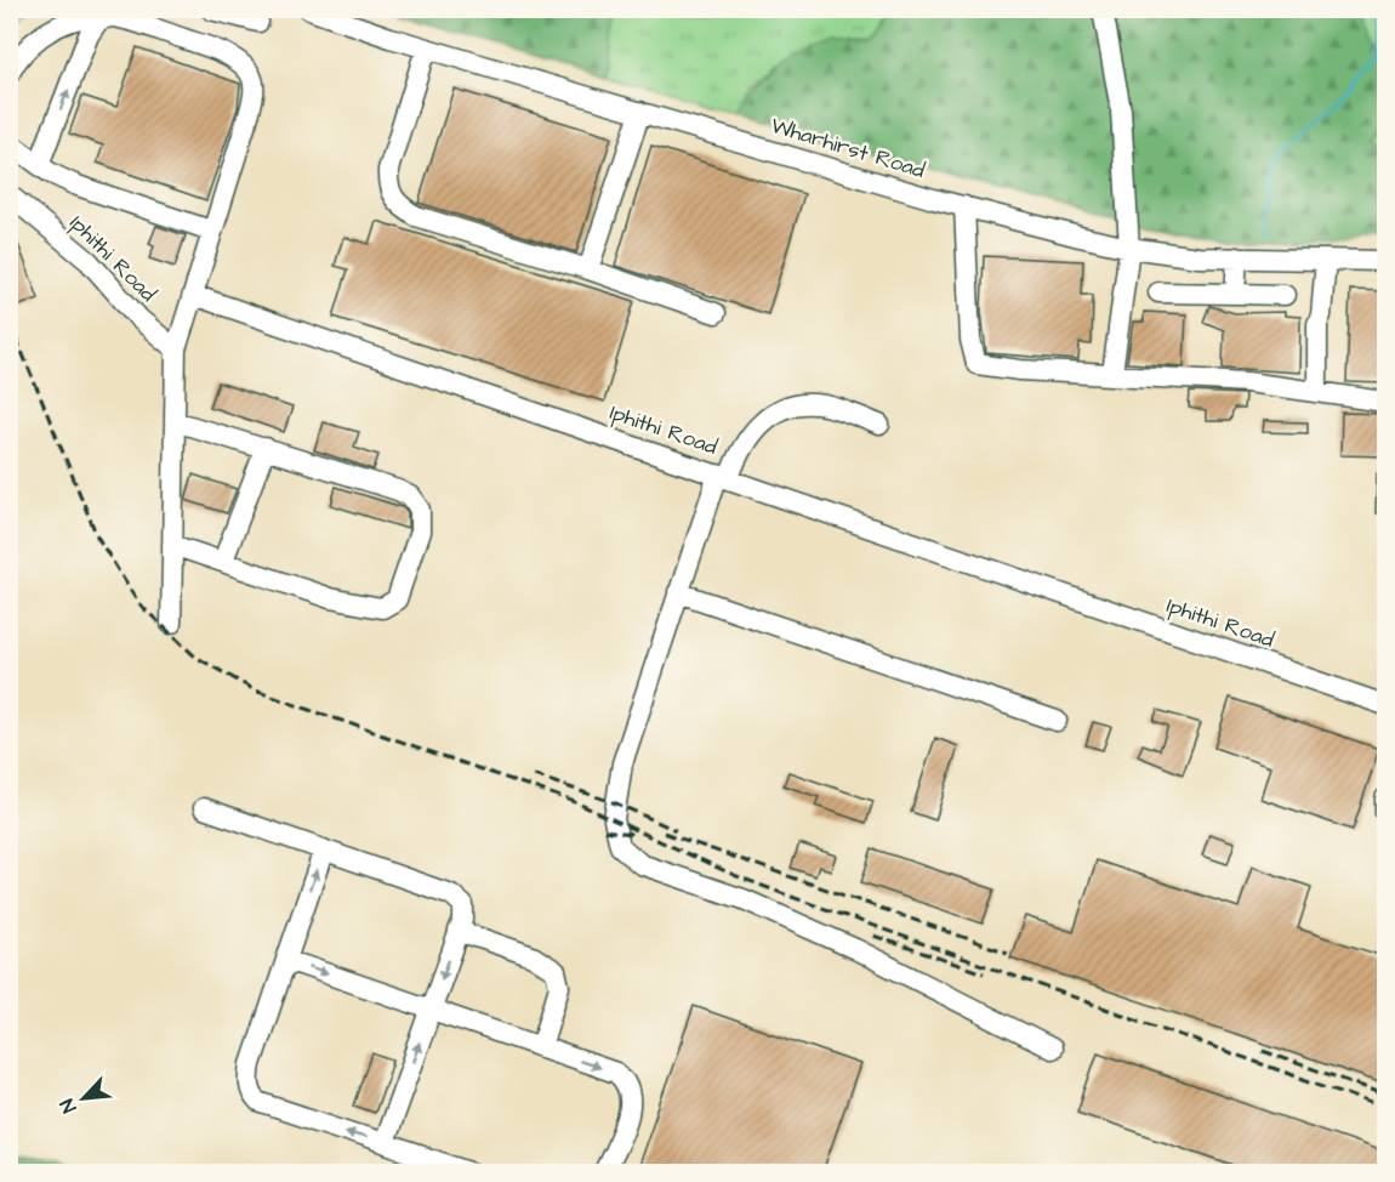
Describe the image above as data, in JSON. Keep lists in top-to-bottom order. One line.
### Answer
{"streets":{"lane":["Wharhirst Road","Iphithi Road"]},"north":"bottom left"}
